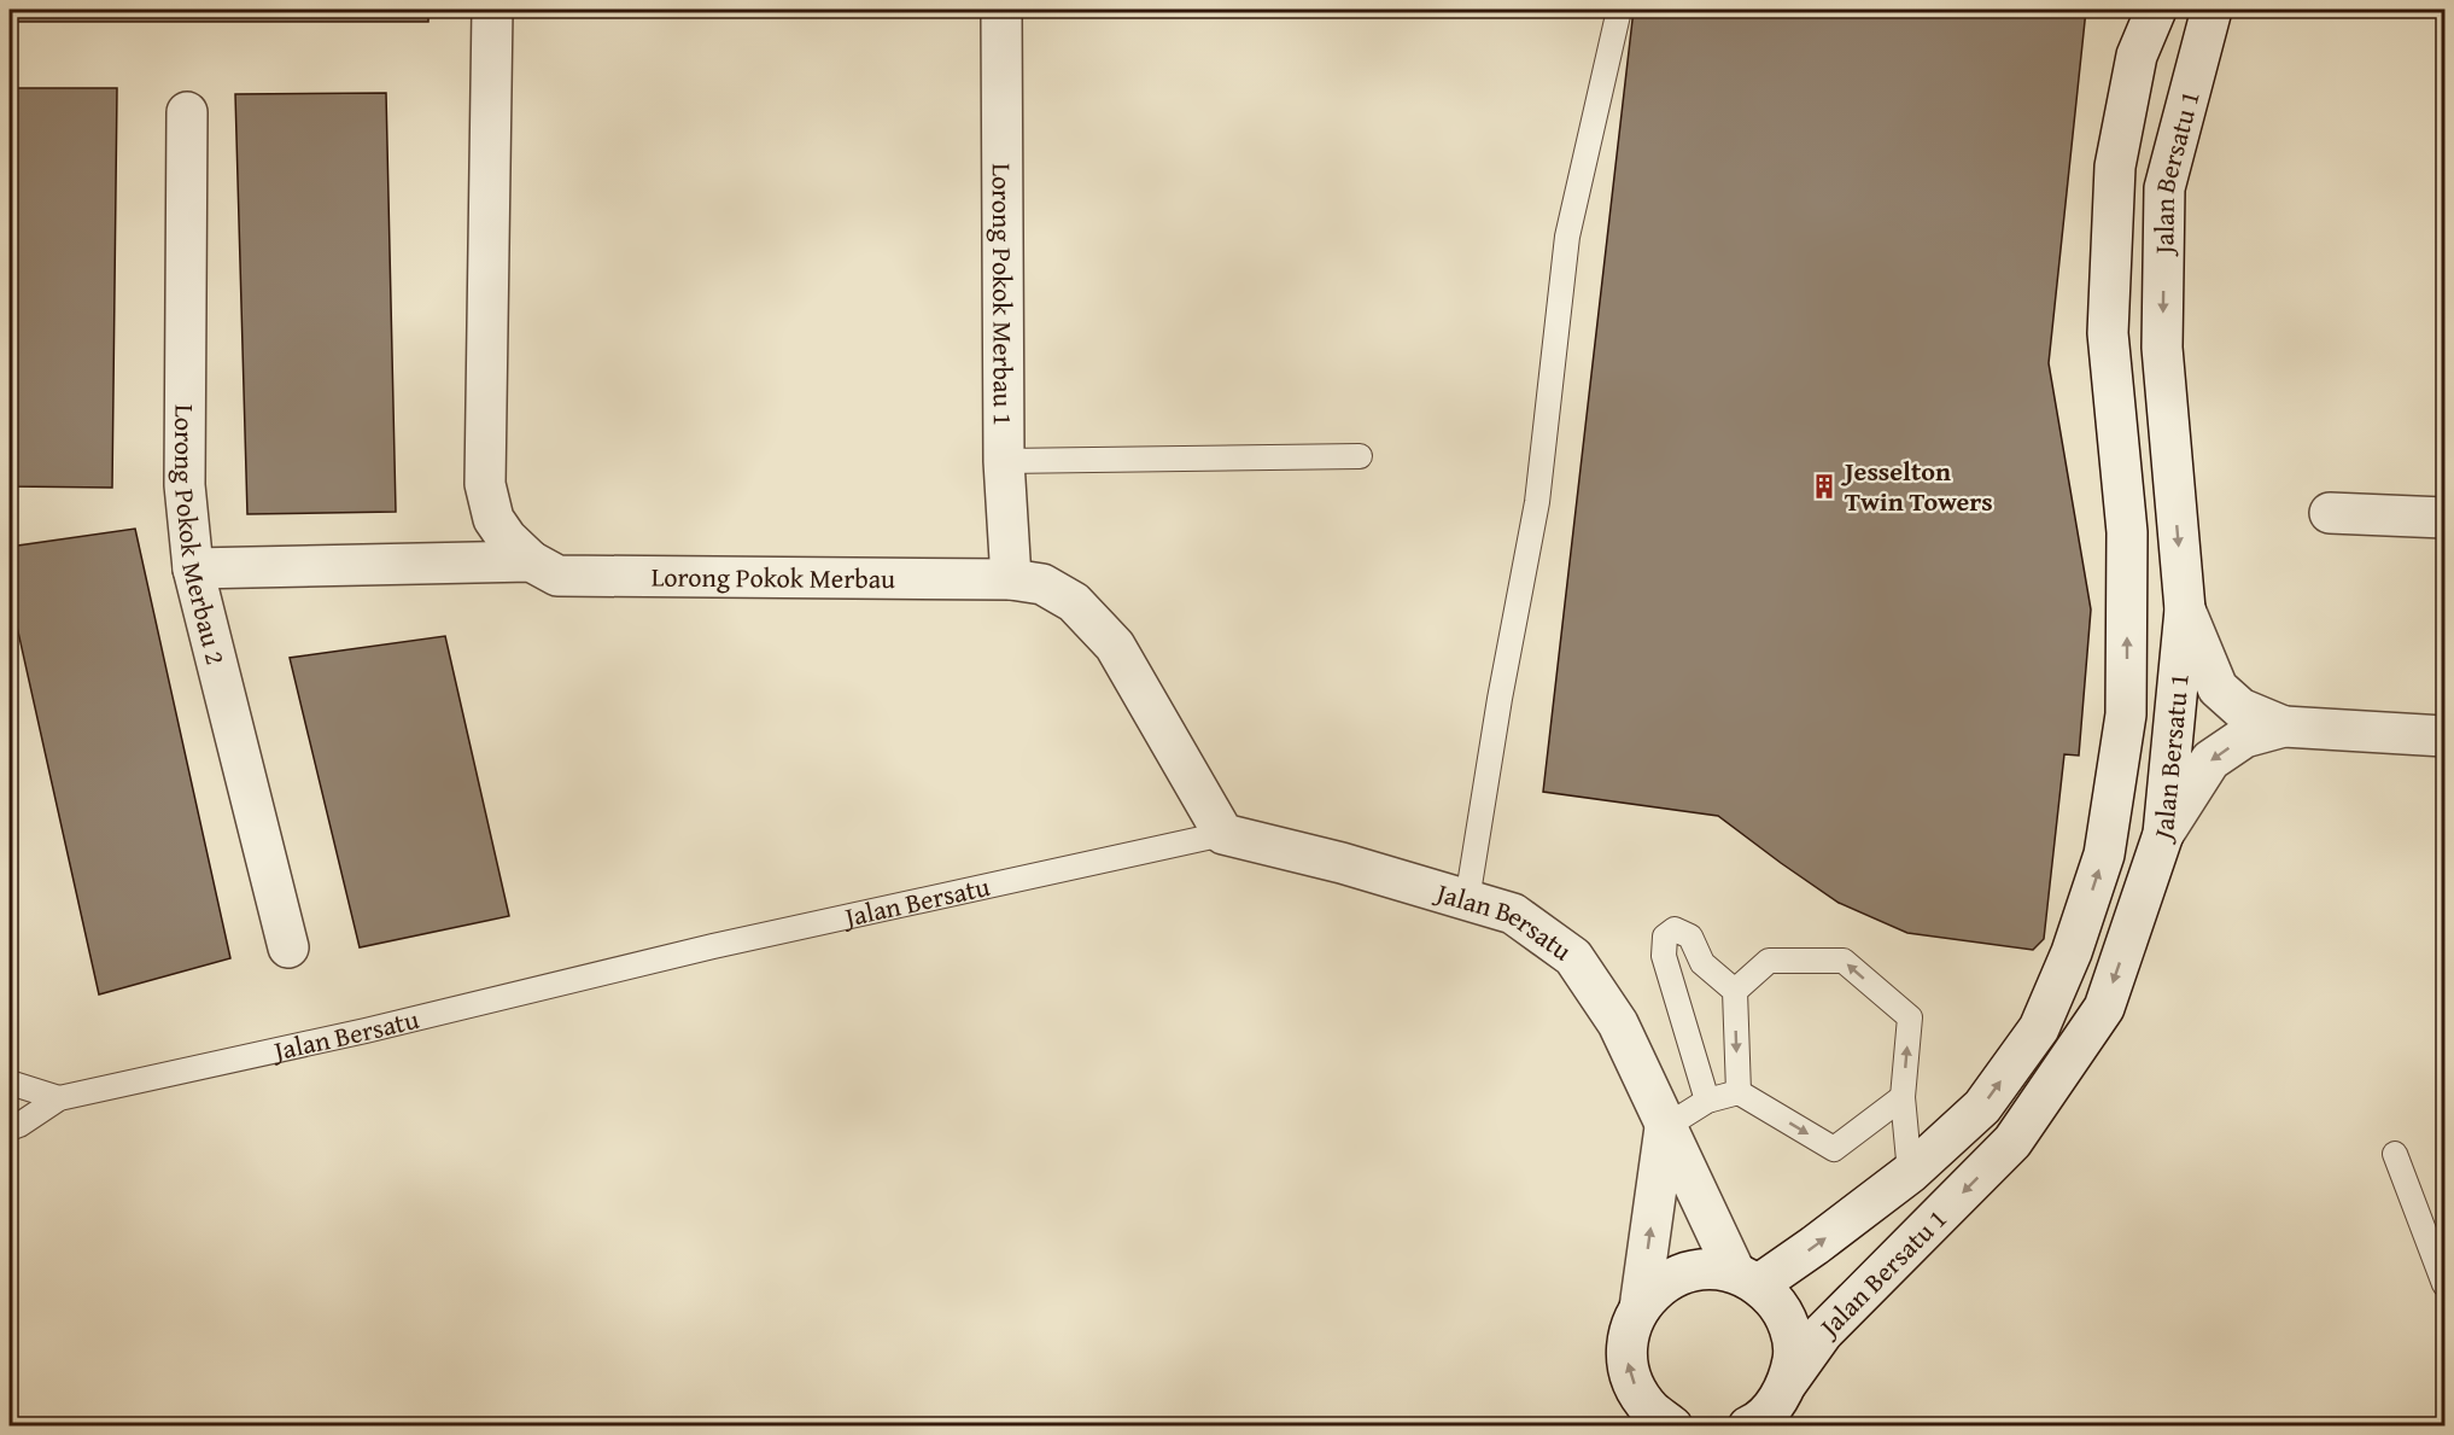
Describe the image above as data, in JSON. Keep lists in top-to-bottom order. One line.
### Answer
{"streets":{"street":["Jalan Bersatu 1","Lorong Pokok Merbau 1","Lorong Pokok Merbau 2","Lorong Pokok Merbau","Jalan Bersatu"]},"crossings":[["Jalan Bersatu 1","Jalan Bersatu"],["Lorong Pokok Merbau 1","Lorong Pokok Merbau"],["Lorong Pokok Merbau 2","Lorong Pokok Merbau"],["Lorong Pokok Merbau","Jalan Bersatu"]],"places":{"building":["Jesselton Twin Towers"]}}
